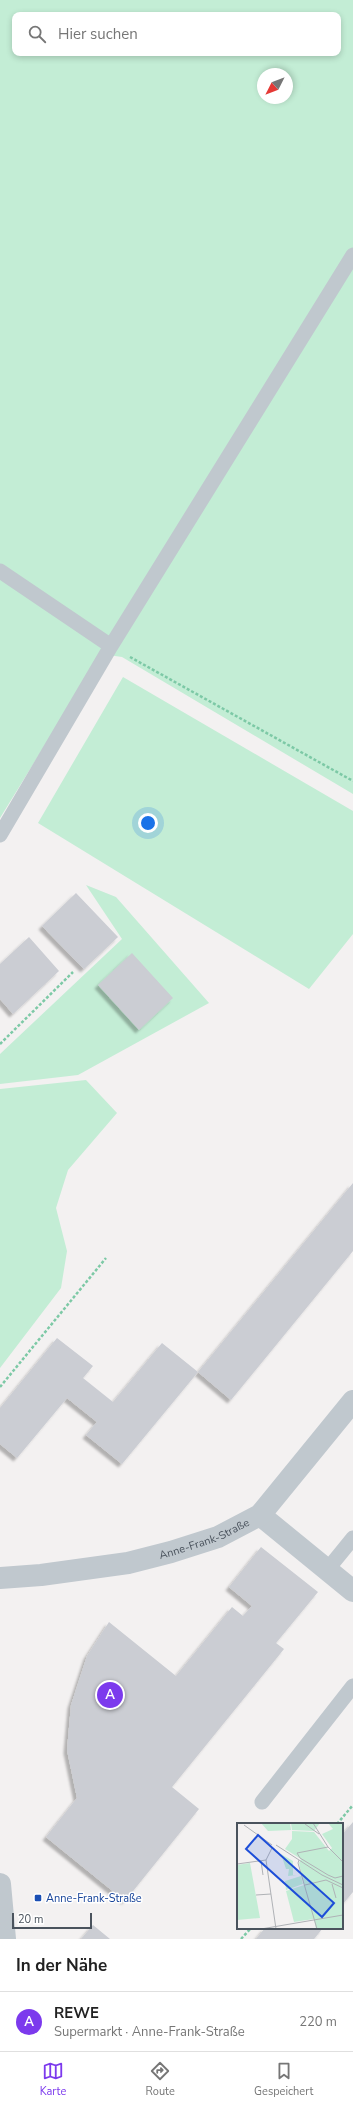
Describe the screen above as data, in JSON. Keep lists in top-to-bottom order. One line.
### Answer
{"streets":{"street":["Anne-Frank-Straße"]},"places":{"transit":["Anne-Frank-Straße"]},"scale_bar":"20 m","north":"bottom left","page":{"search":"Hier suchen","pins":"A","scale":"20 m","heading":"In der Nähe","list":[{"mark":"A","name":"REWE","note":"Supermarkt · Anne-Frank-Straße","value":"220 m"}],"nav":["Karte","Route","Gespeichert"]}}
